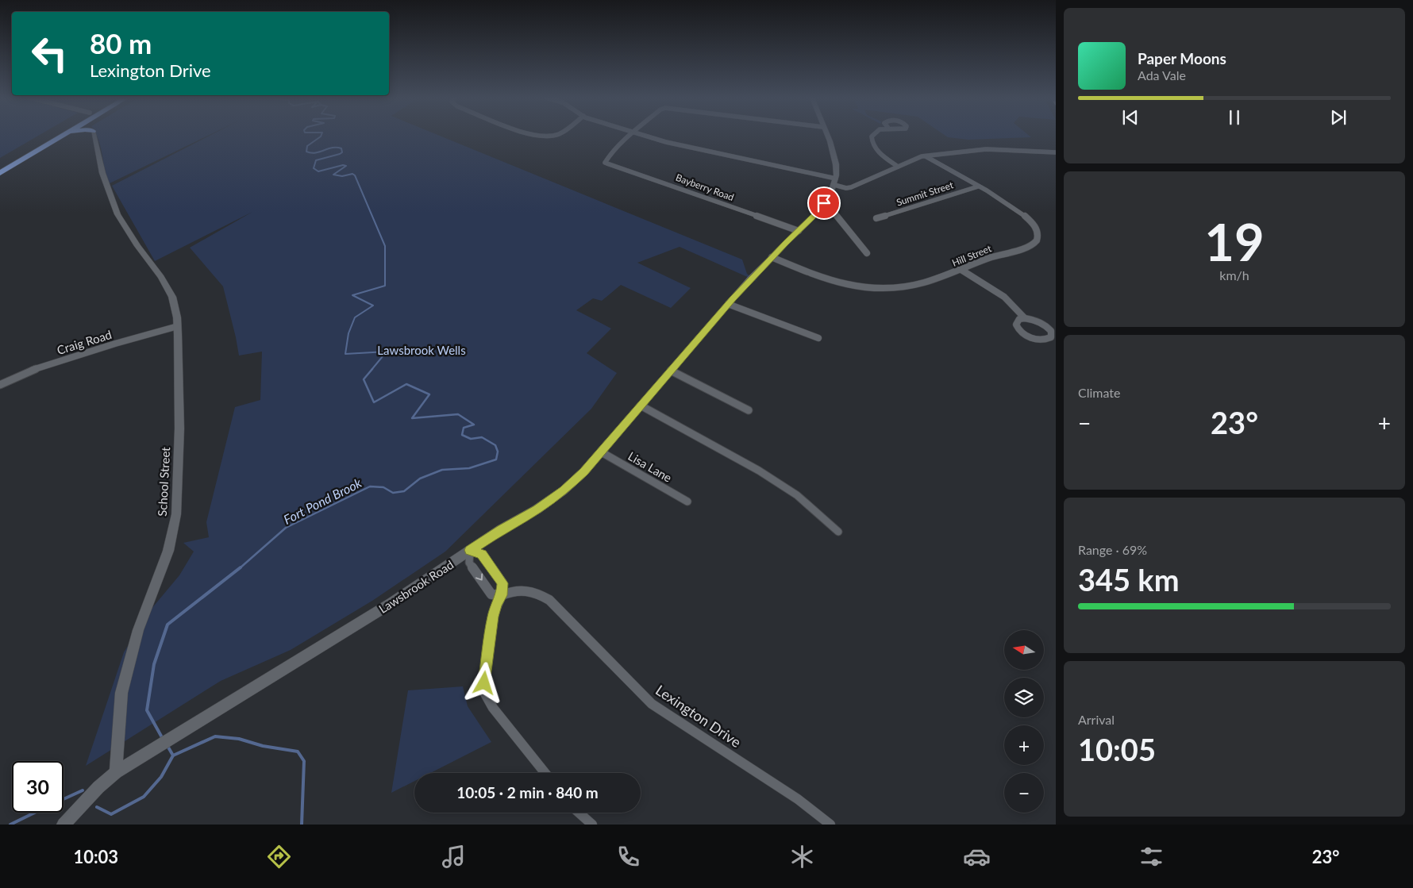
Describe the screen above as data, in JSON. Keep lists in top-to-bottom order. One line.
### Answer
{"streets":{"street":["Bayberry Road","Summit Street","Hill Street","Craig Road","Lisa Lane","School Street","Lawsbrook Road","Lexington Drive"]},"crossings":[["Bayberry Road","Lawsbrook Road"],["Summit Street","Hill Street"],["Hill Street","Lawsbrook Road"],["Craig Road","School Street"],["Lisa Lane","Lawsbrook Road"],["School Street","Lawsbrook Road"]],"water":["Fort Pond Brook"],"parks":["Lawsbrook Wells"],"north":"left","page":{"turn":["80 m","Lexington Drive"],"song":["Paper Moons","Ada Vale"],"tile":[["19","km/h"],"Climate",["Range · 69%","345 km"],["Arrival","10:05"]],"heat":["−","23°","+"],"map_buttons":["+","−"],"limit":"30","trip":"10:05 · 2 min · 840 m","tabs":["10:03","23°"]}}
